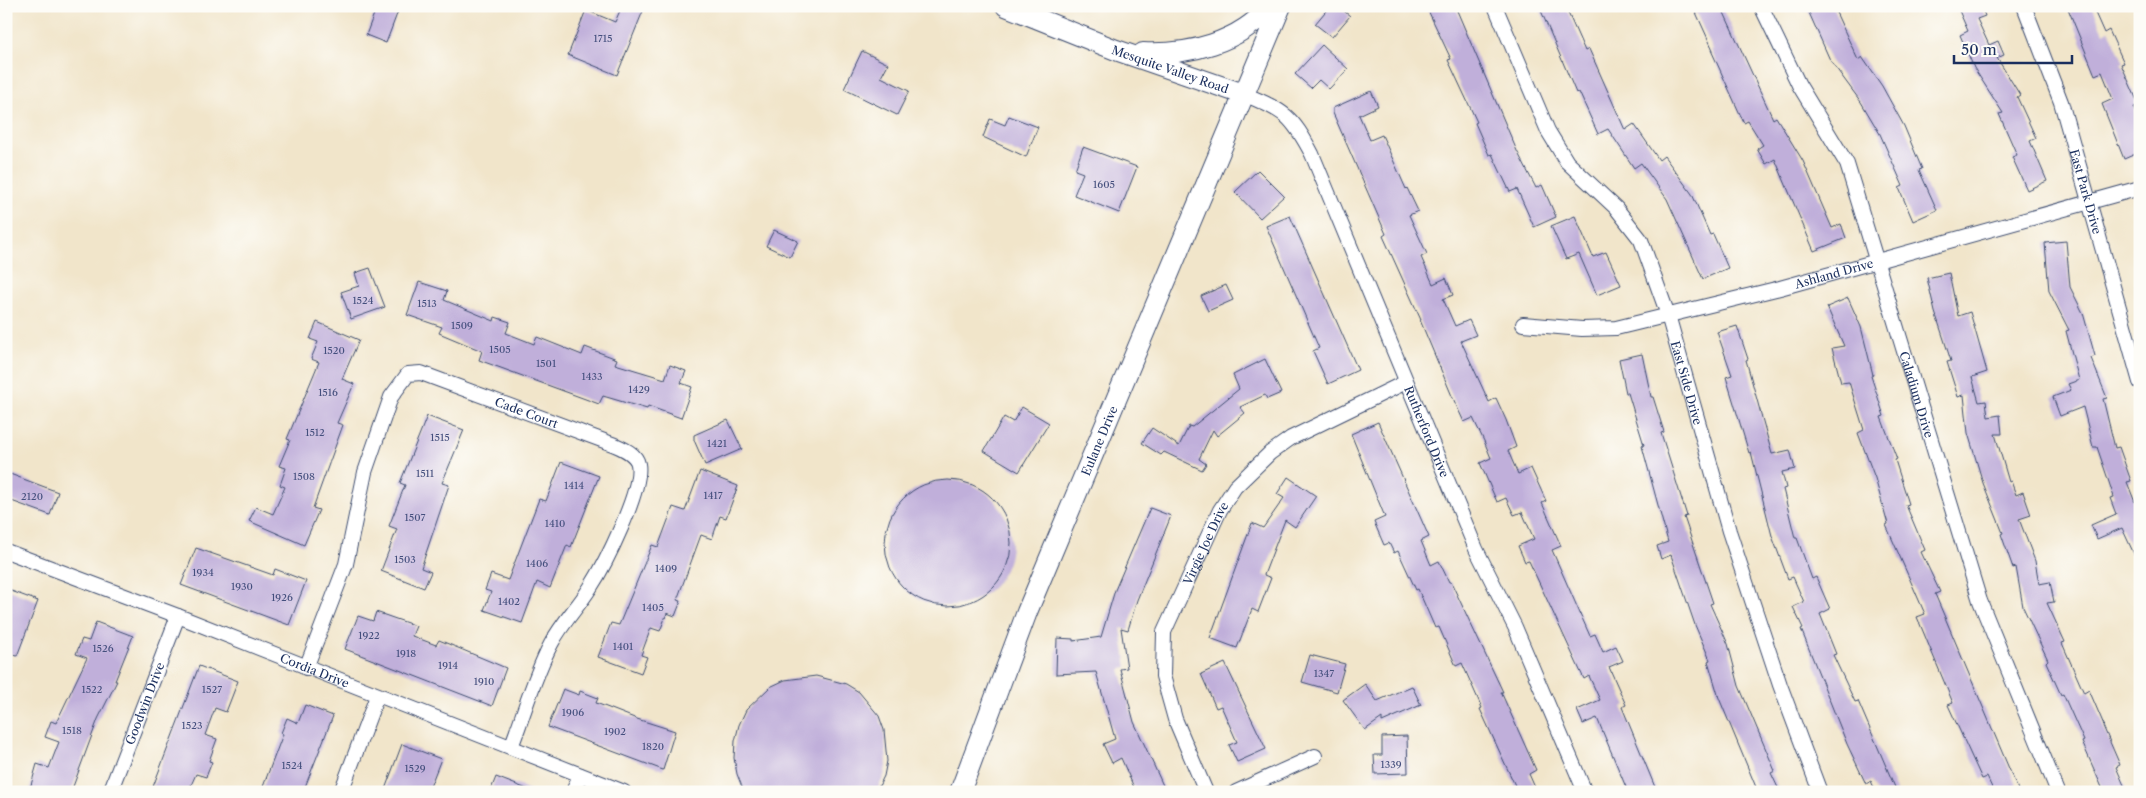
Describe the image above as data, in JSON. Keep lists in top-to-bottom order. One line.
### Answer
{"streets":{"street":["Mesquite Valley Road","East Park Drive","Ashland Drive","East Side Drive","Caladium Drive","Cade Court","Rutherford Drive","Eulane Drive","Virgie Joe Drive","Cordia Drive","Goodwin Drive"]},"crossings":[["Mesquite Valley Road","Rutherford Drive"],["Mesquite Valley Road","Eulane Drive"],["East Park Drive","Ashland Drive"],["Ashland Drive","East Side Drive"],["Ashland Drive","Caladium Drive"],["Cade Court","Cordia Drive"],["Rutherford Drive","Eulane Drive"],["Rutherford Drive","Virgie Joe Drive"],["Cordia Drive","Goodwin Drive"]],"house_numbers":["1715","1605","1524","1513","1509","1505","1520","1501","1433","1429","1516","1512","1515","1421","1511","1508","1414","1417","2120","1507","1410","1503","1406","1409","1934","1930","1926","1402","1405","1922","1401","1526","1918","1914","1347","1910","1522","1527","1906","1523","1518","1902","1820","1339","1524","1529"],"scale_bar":"50 m"}
